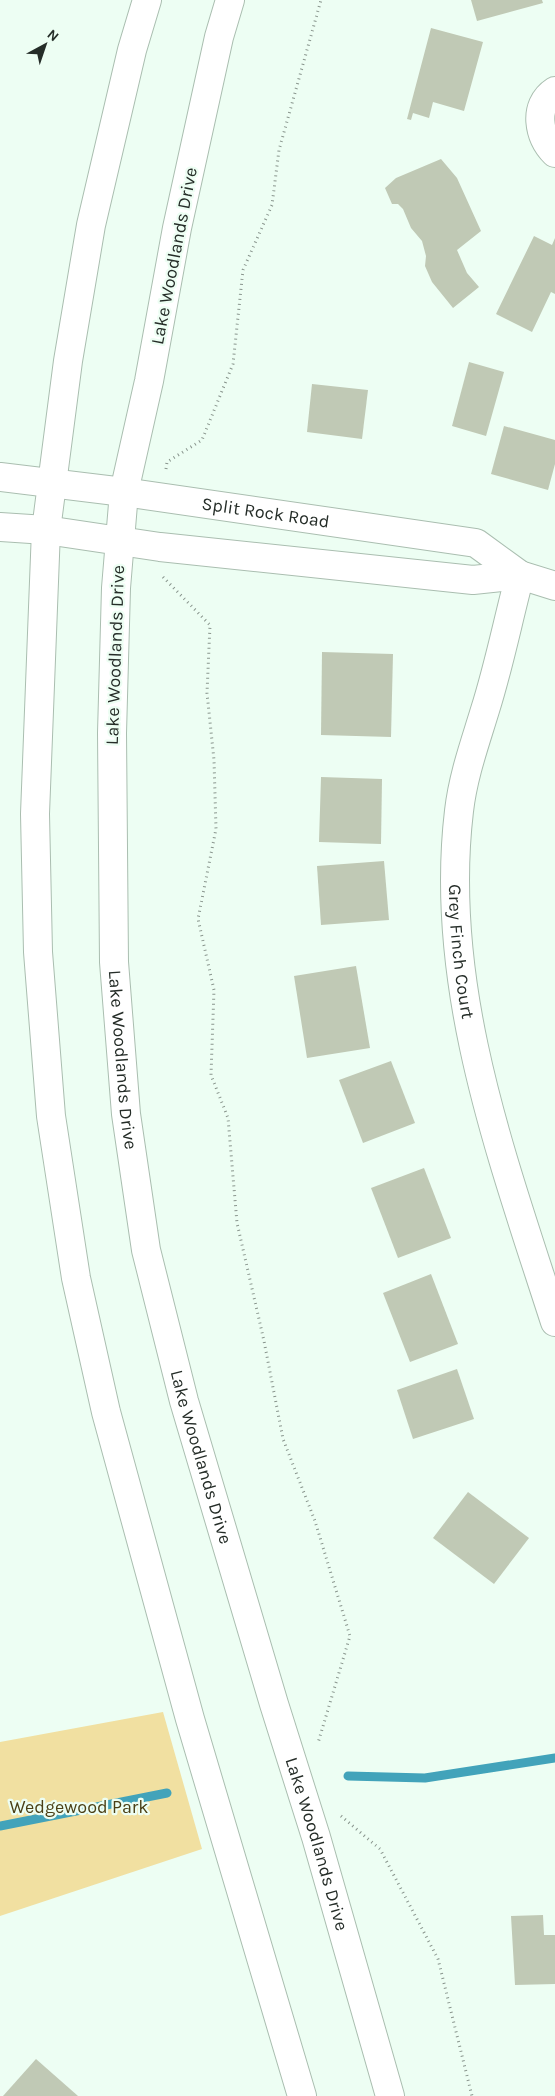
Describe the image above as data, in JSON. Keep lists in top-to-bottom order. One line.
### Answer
{"streets":{"main road":["Lake Woodlands Drive","Split Rock Road","Grey Finch Court"]},"crossings":[["Lake Woodlands Drive","Split Rock Road"],["Split Rock Road","Grey Finch Court"]],"parks":["Wedgewood Park"],"north":"top right"}
